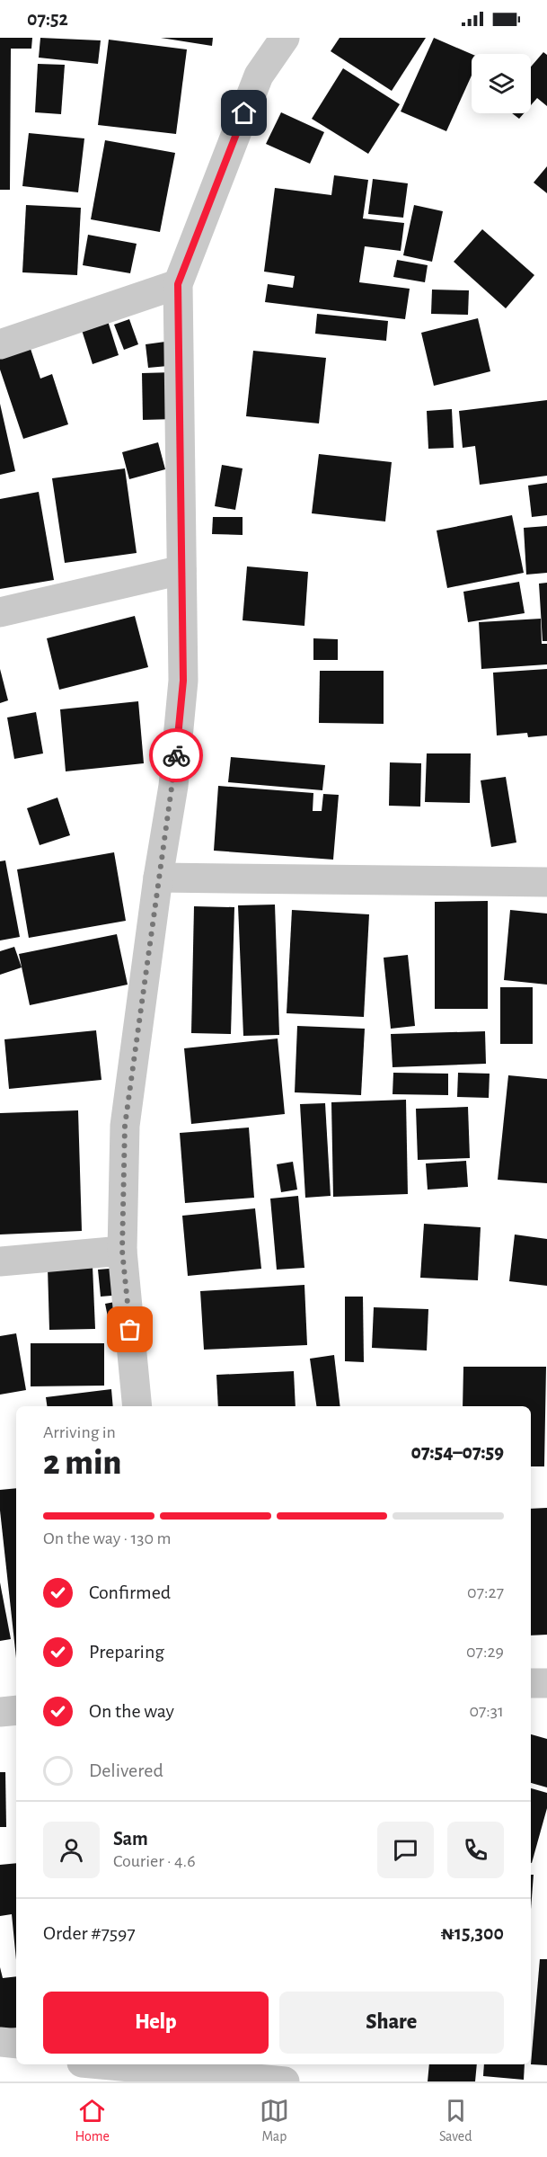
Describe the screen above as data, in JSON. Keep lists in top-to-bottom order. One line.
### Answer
{"page":{"status":"07:52","heading":["2 min","Arriving in","07:54–07:59"],"panel":["Sam","Courier · 4.6","Order #7597","₦15,300"],"bar":"On the way · 130 m","list":[["Confirmed","07:27"],["Preparing","07:29"],["On the way","07:31"],"Delivered"],"buttons":["Help","Share"],"tabs":["Home","Map","Saved"]}}
